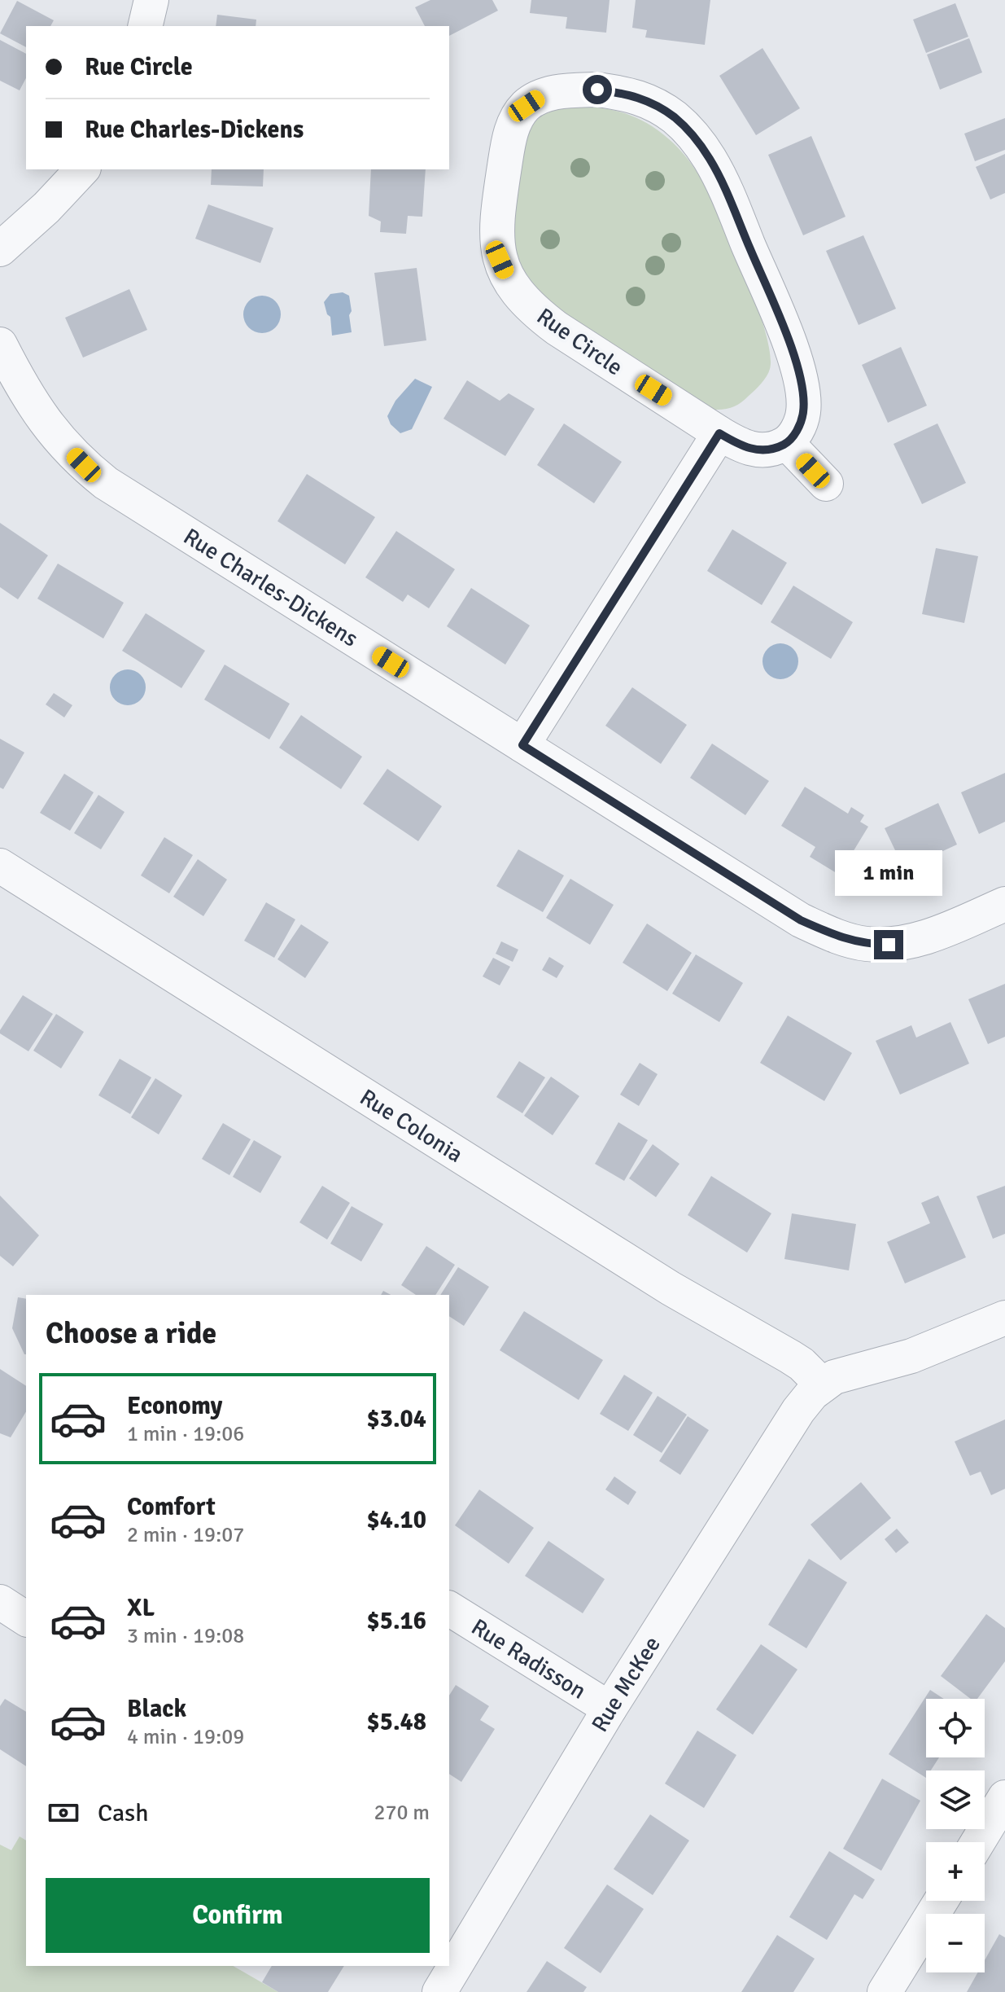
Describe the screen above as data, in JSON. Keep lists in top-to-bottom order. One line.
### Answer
{"streets":{"street":["Rue Circle","Rue Charles-Dickens","Rue Colonia","Rue Radisson","Rue McKee"]},"crossings":[["Rue Colonia","Rue McKee"],["Rue Radisson","Rue McKee"]],"page":{"banner":["Rue Circle","Rue Charles-Dickens"],"bubble":"1 min","heading":"Choose a ride","list":[{"name":"Economy","note":"1 min · 19:06","value":"$3.04"},{"name":"Comfort","note":"2 min · 19:07","value":"$4.10"},{"name":"XL","note":"3 min · 19:08","value":"$5.16"},{"name":"Black","note":"4 min · 19:09","value":"$5.48"}],"map_buttons":["+","−"],"pay":["Cash","270 m"],"buttons":"Confirm"}}
